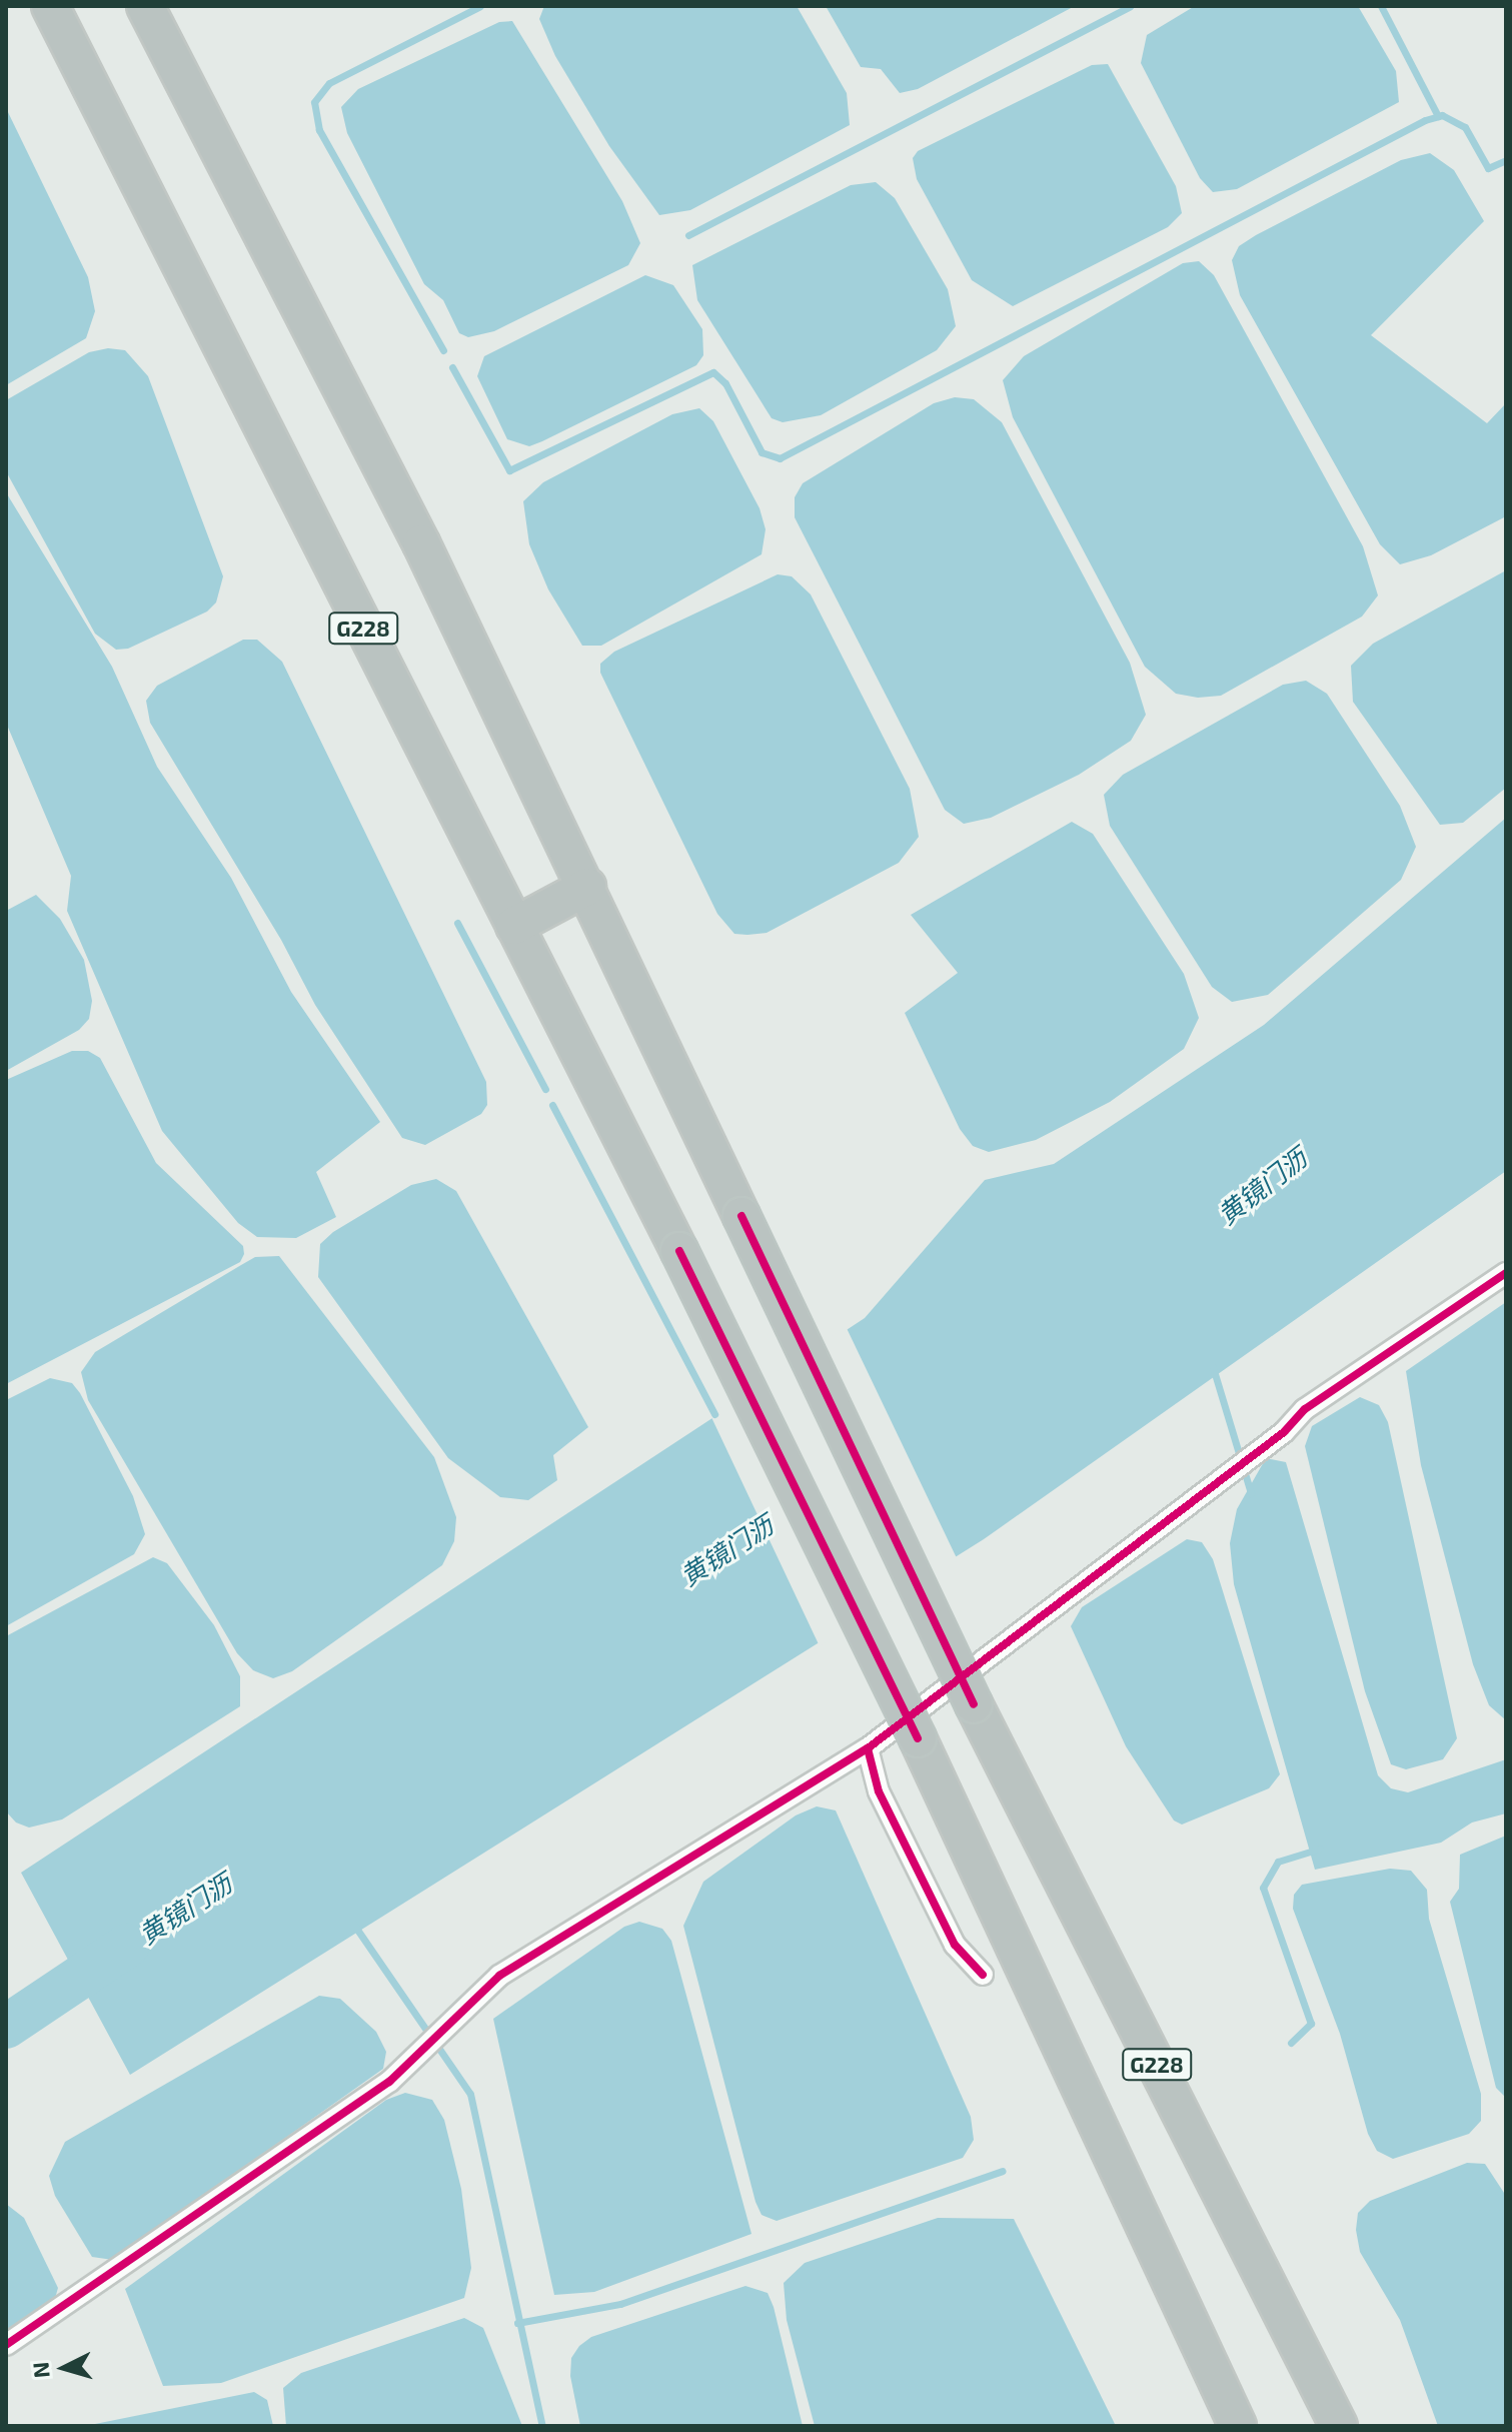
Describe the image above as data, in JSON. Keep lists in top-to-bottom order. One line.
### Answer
{"streets":{"highway":["G228"]},"water":["黄镜门沥"],"north":"left"}
